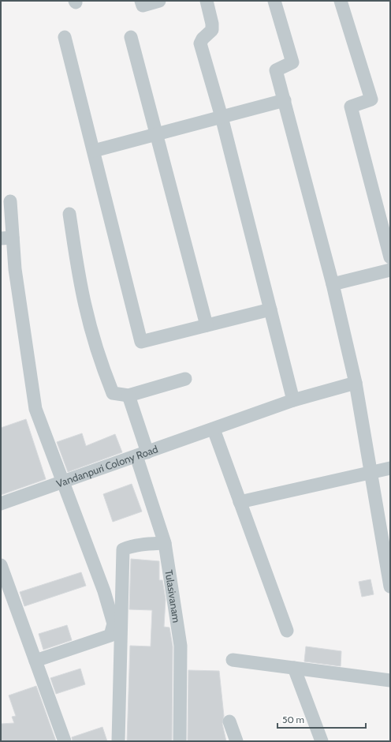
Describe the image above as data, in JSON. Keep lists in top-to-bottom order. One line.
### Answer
{"streets":{"street":["Vandanpuri Colony Road","Tulasivanam"]},"crossings":[["Vandanpuri Colony Road","Tulasivanam"]],"scale_bar":"50 m"}
